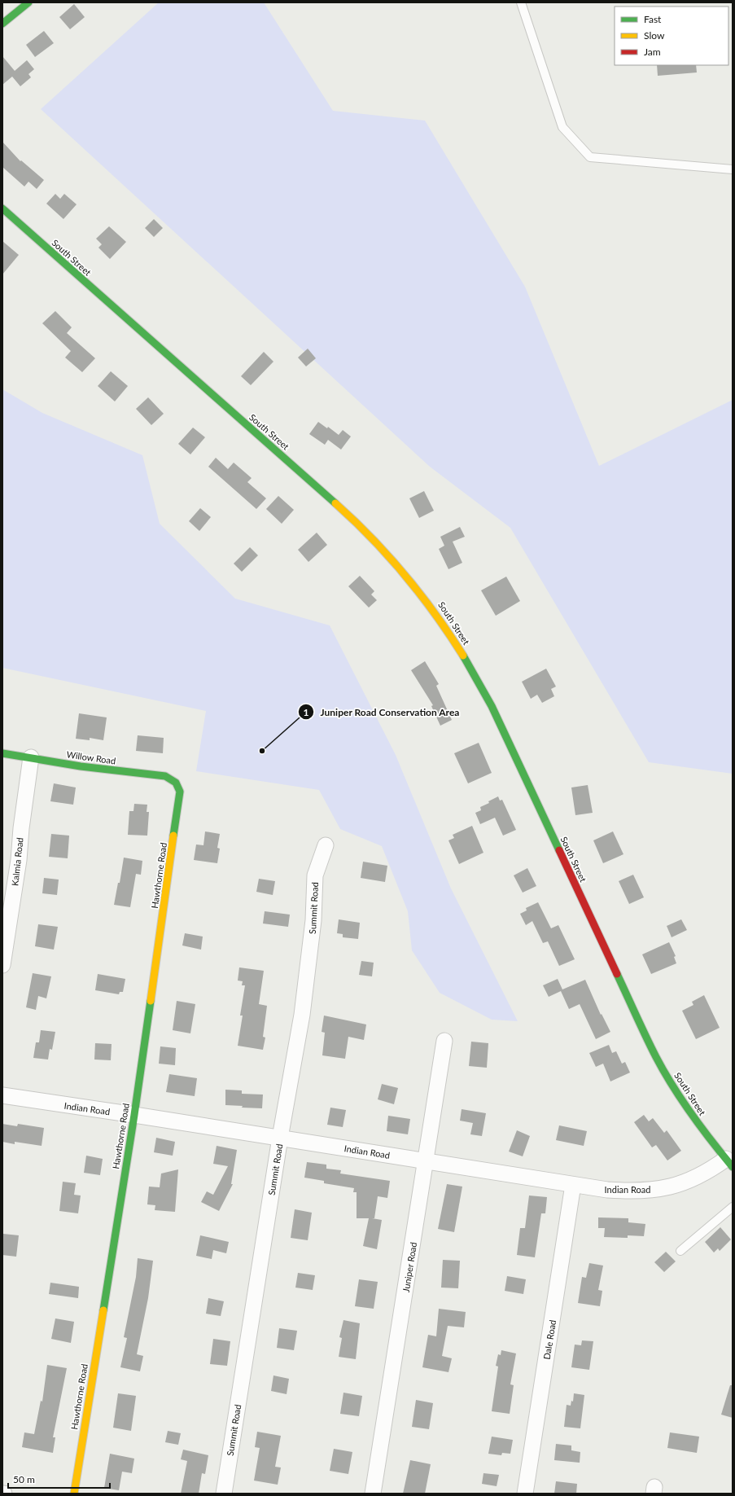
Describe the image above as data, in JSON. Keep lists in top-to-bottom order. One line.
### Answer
{"streets":{"main road":["South Street","Willow Road","Hawthorne Road"],"street":["Kalmia Road","Summit Road","Indian Road","Juniper Road","Dale Road"]},"crossings":[["South Street","Indian Road"],["Willow Road","Kalmia Road"],["Willow Road","Hawthorne Road"],["Hawthorne Road","Indian Road"],["Summit Road","Indian Road"],["Indian Road","Juniper Road"],["Indian Road","Dale Road"]],"places":["Juniper Road Conservation Area"],"legend":["Fast","Slow","Jam"],"scale_bar":"50 m"}
